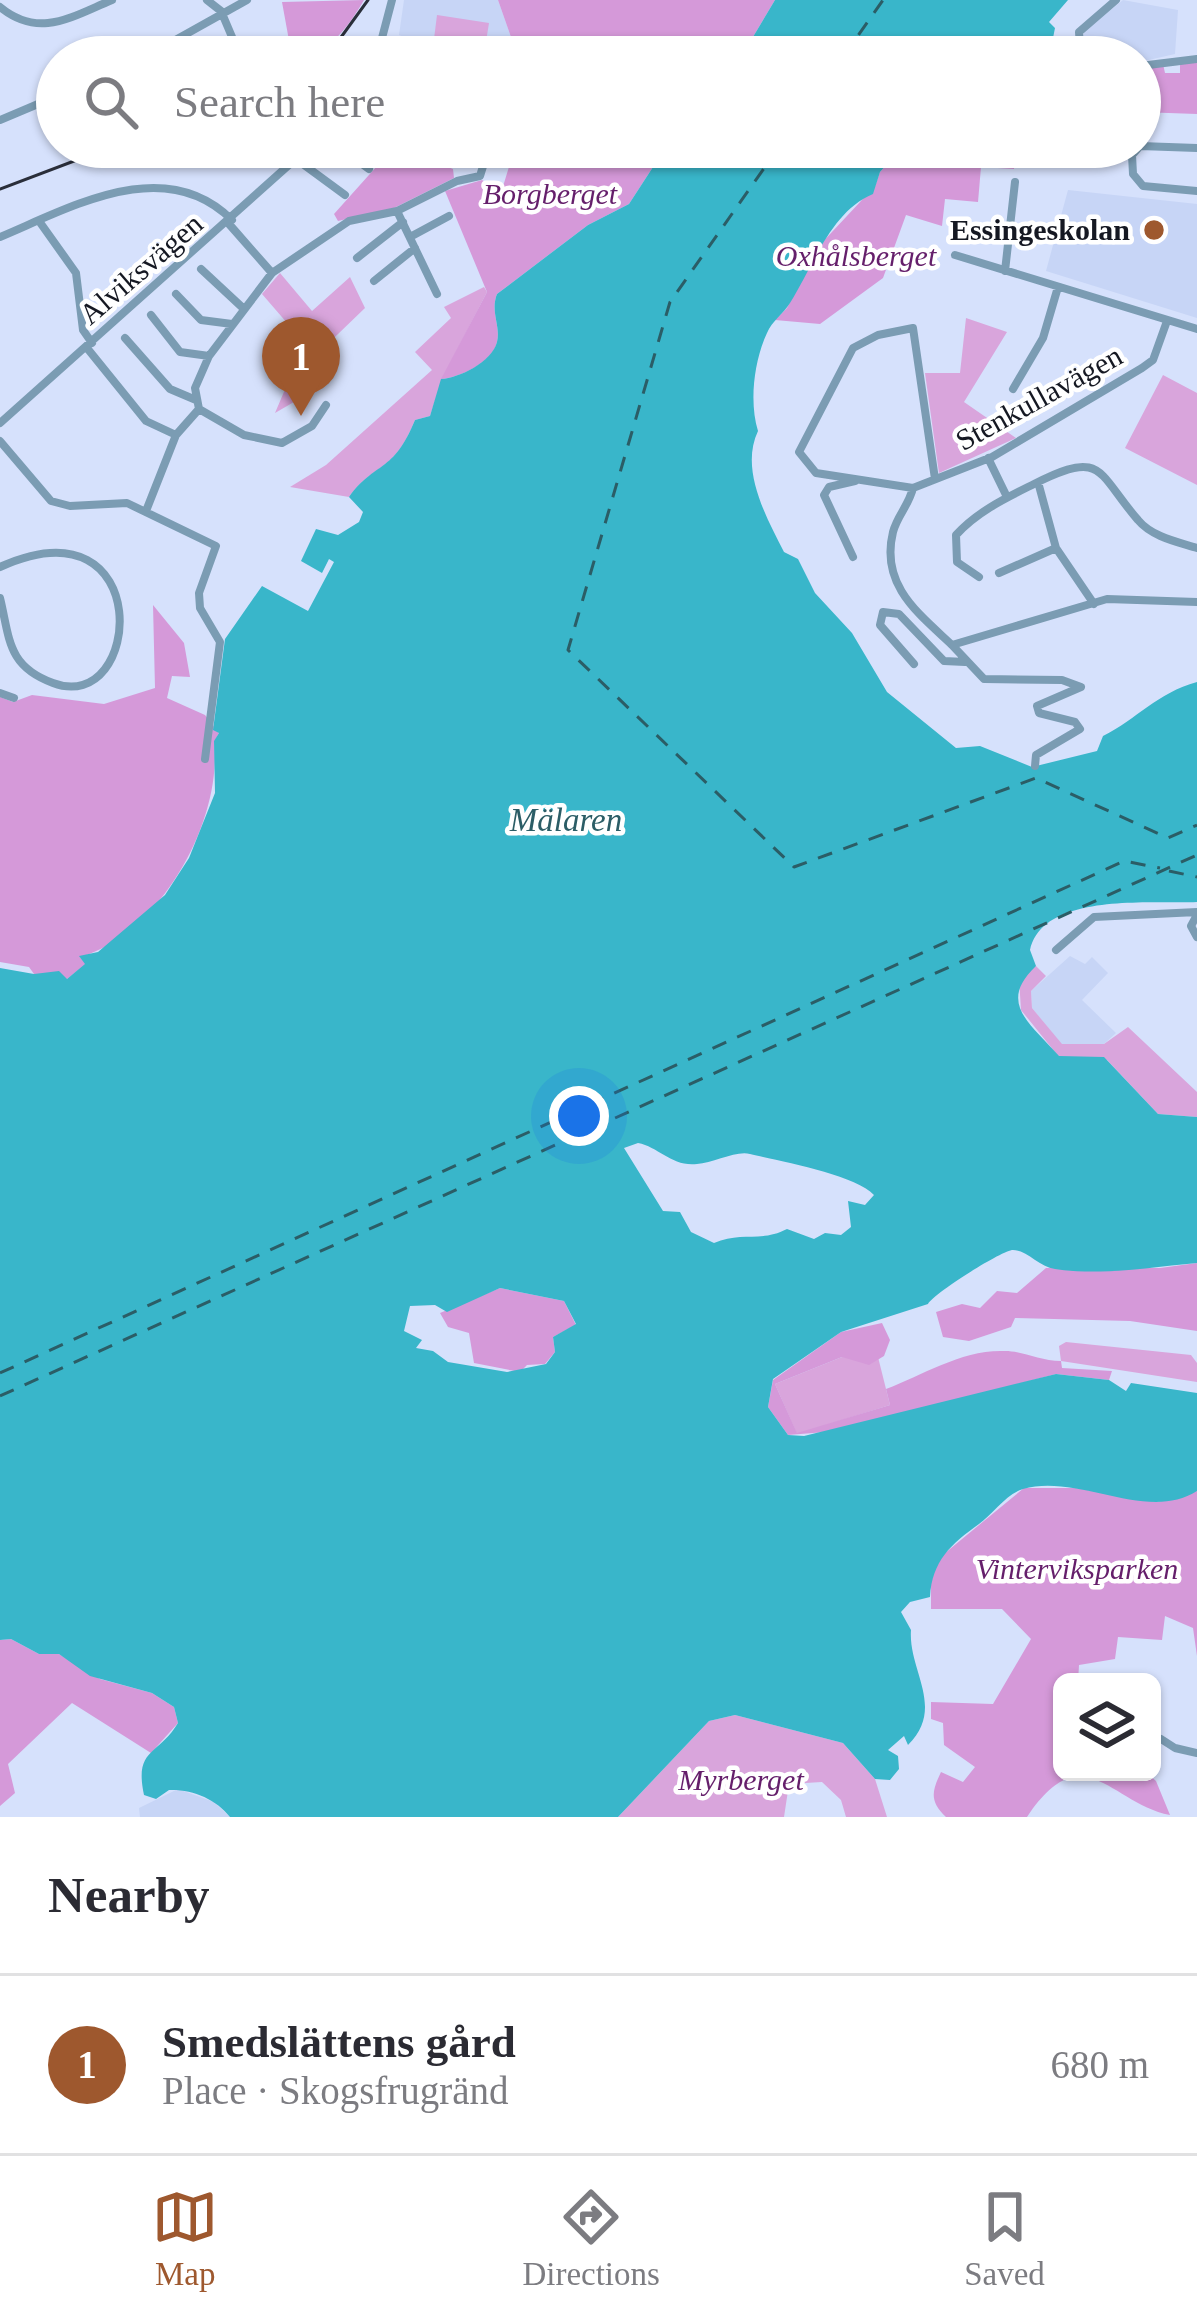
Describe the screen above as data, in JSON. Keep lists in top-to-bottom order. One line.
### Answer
{"streets":{"street":["Alviksvägen","Stenkullavägen"]},"water":["Mälaren"],"parks":["Borgberget","Oxhålsberget","Vinterviksparken","Myrberget"],"places":["Essingeskolan"],"page":{"search":"Search here","pins":"1","heading":"Nearby","list":[{"mark":"1","name":"Smedslättens gård","note":"Place · Skogsfrugränd","value":"680 m"}],"nav":["Map","Directions","Saved"]}}
